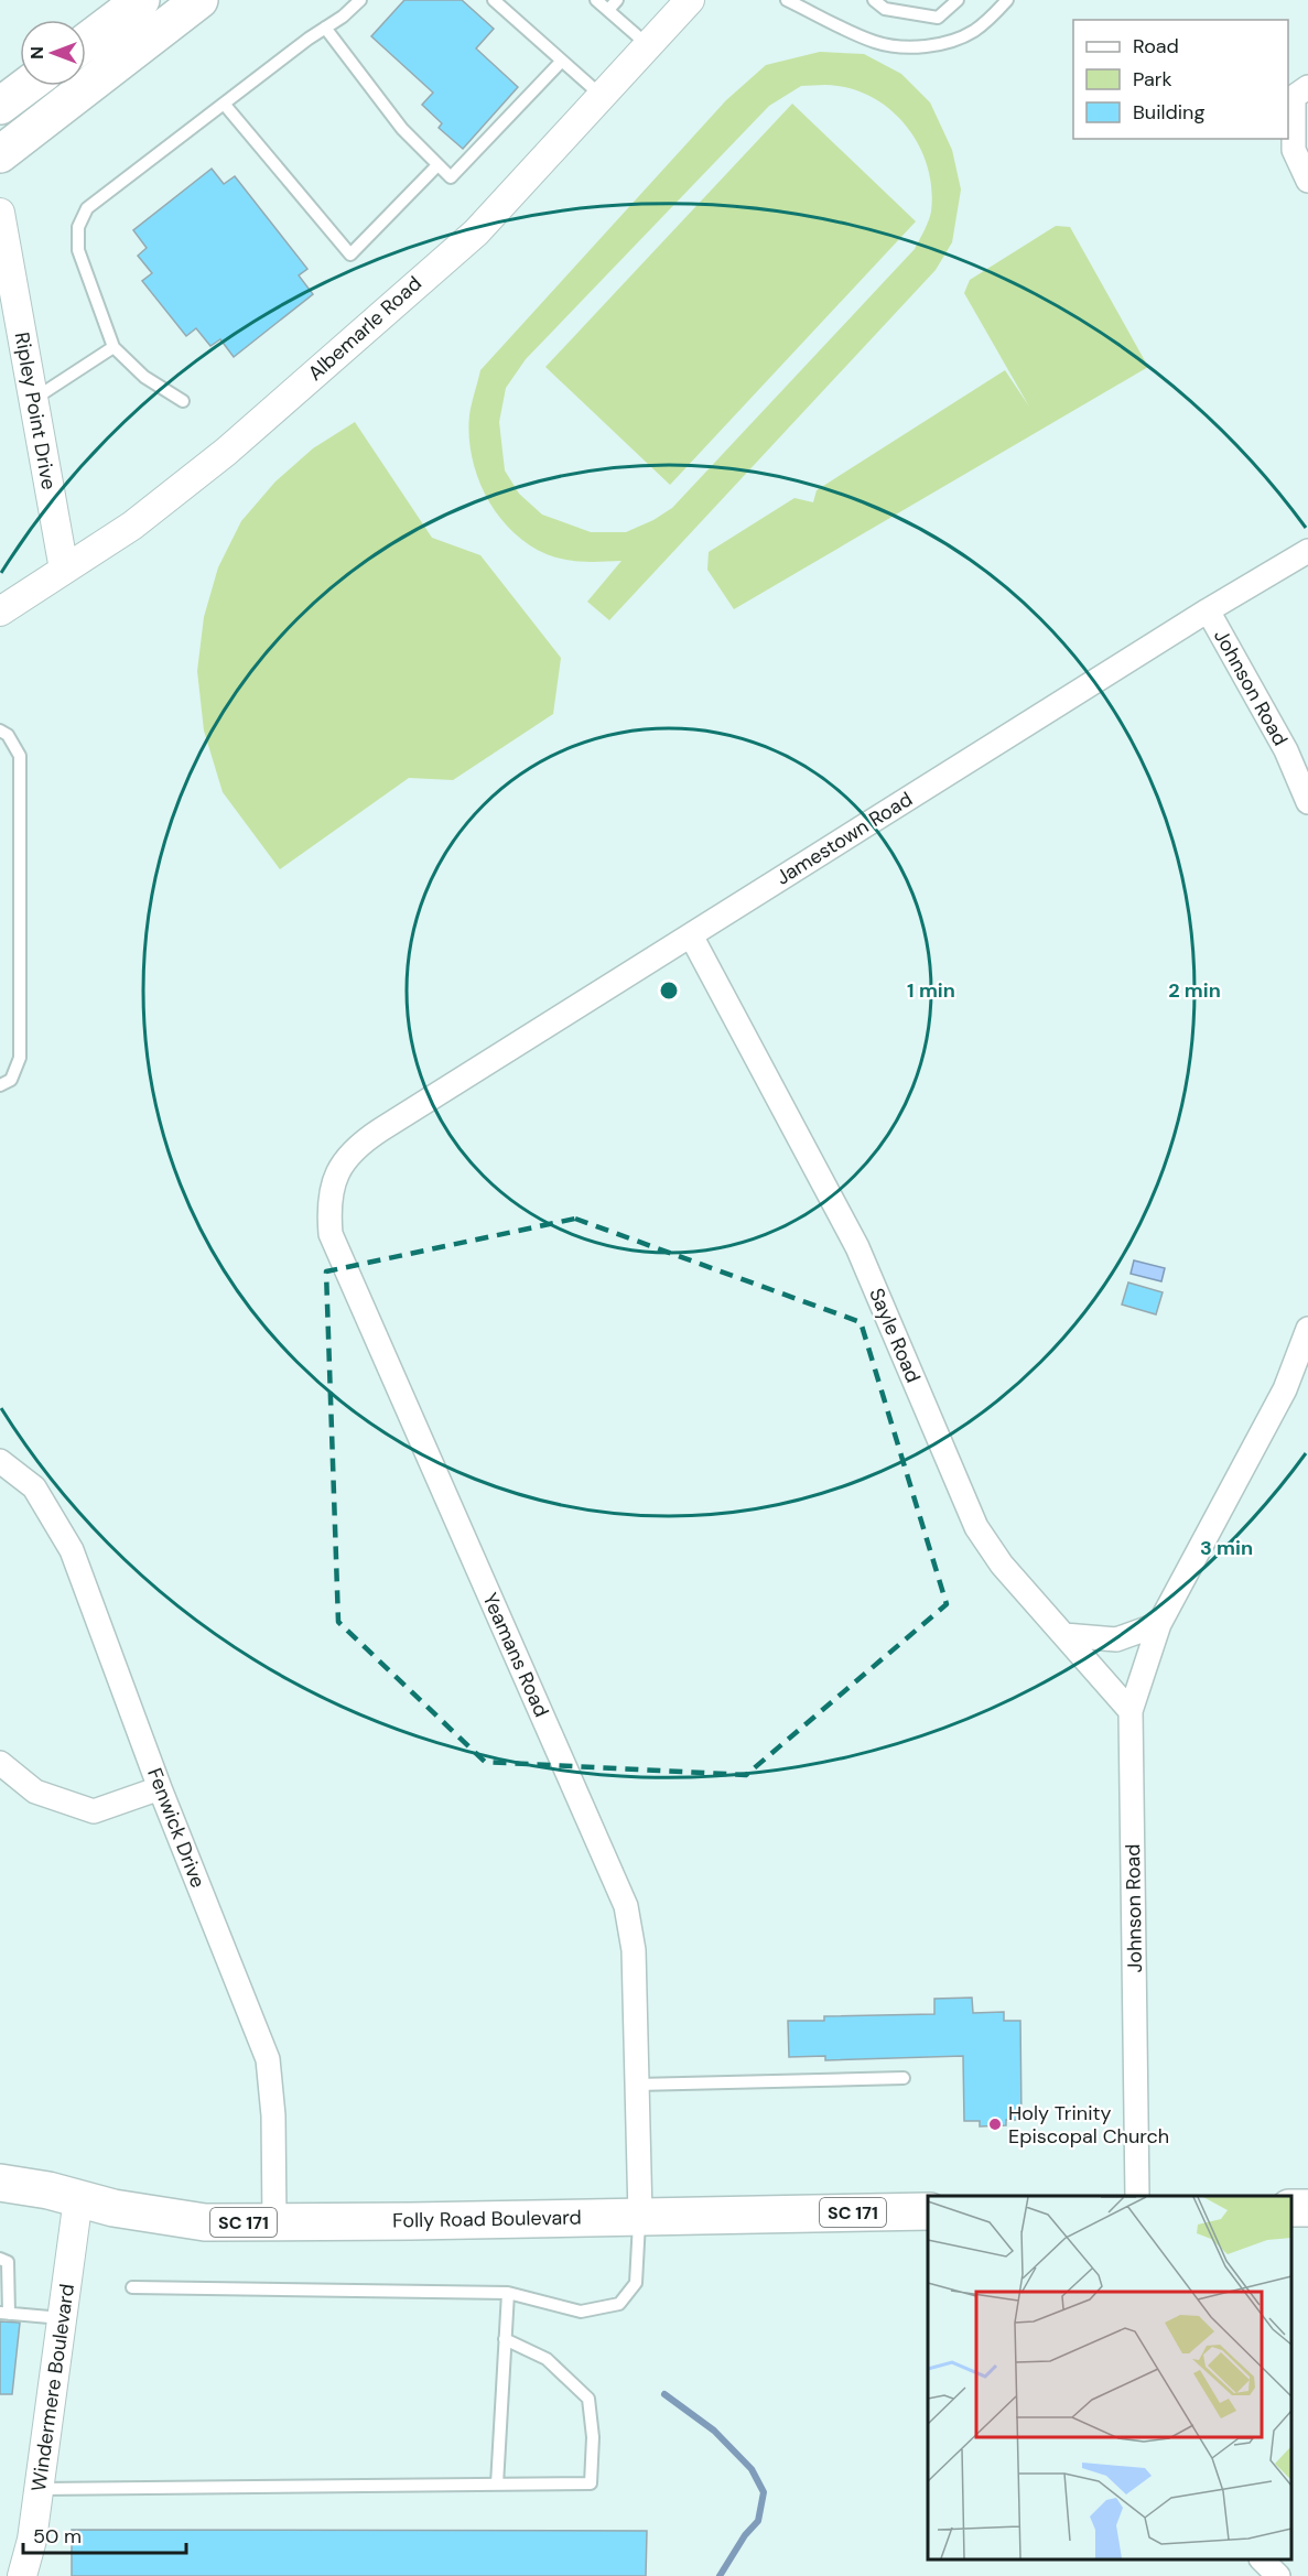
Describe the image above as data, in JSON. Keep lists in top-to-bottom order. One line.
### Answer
{"streets":{"main road":["SC 171","Folly Road Boulevard"],"street":["Albemarle Road","Ripley Point Drive","Johnson Road","Jamestown Road","Sayle Road","Yeamans Road","Fenwick Drive","Windermere Boulevard"]},"crossings":[["Albemarle Road","Ripley Point Drive"],["Johnson Road","Jamestown Road"],["Johnson Road","Sayle Road"],["Jamestown Road","Sayle Road"],["Jamestown Road","Yeamans Road"],["Yeamans Road","Folly Road Boulevard"],["Fenwick Drive","Folly Road Boulevard"],["Folly Road Boulevard","Windermere Boulevard"]],"places":["Holy Trinity Episcopal Church"],"legend":["Road","Park","Building"],"scale_bar":"50 m","north":"left","rings":["1 min","2 min","3 min"]}
